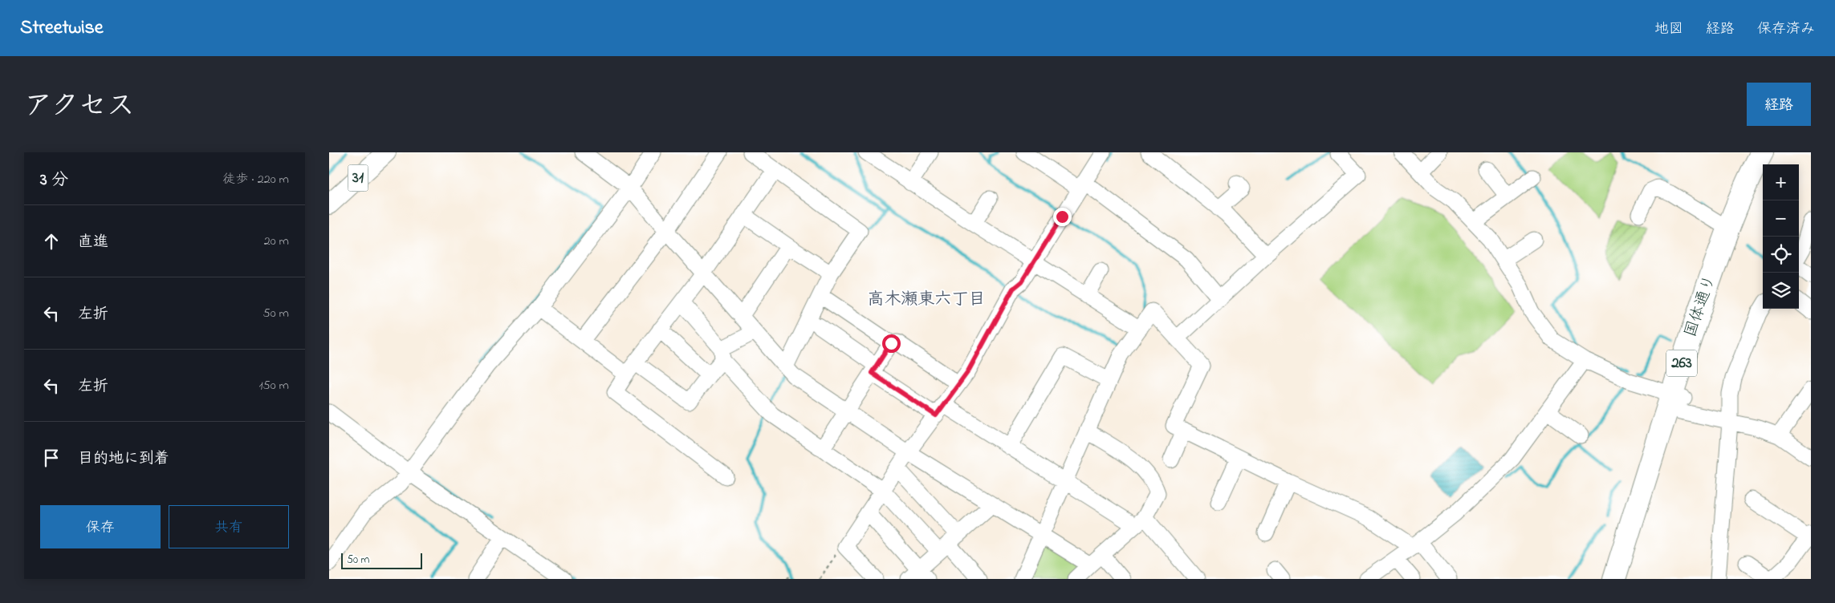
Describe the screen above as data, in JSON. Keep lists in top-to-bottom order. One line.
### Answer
{"streets":{"highway":["国体通り","263"],"main road":["31"]},"districts":["高木瀬東六丁目"],"scale_bar":"50 m","page":{"header":"Streetwise","nav":["地図","経路","保存済み"],"title":"アクセス","buttons":["経路",["保存","共有"]],"heading":["3 分","徒歩 · 220 m"],"map_buttons":["+","−"],"list":[["直進","20 m"],["左折","50 m"],["左折","150 m"],"目的地に到着"],"scale":"50 m"}}
